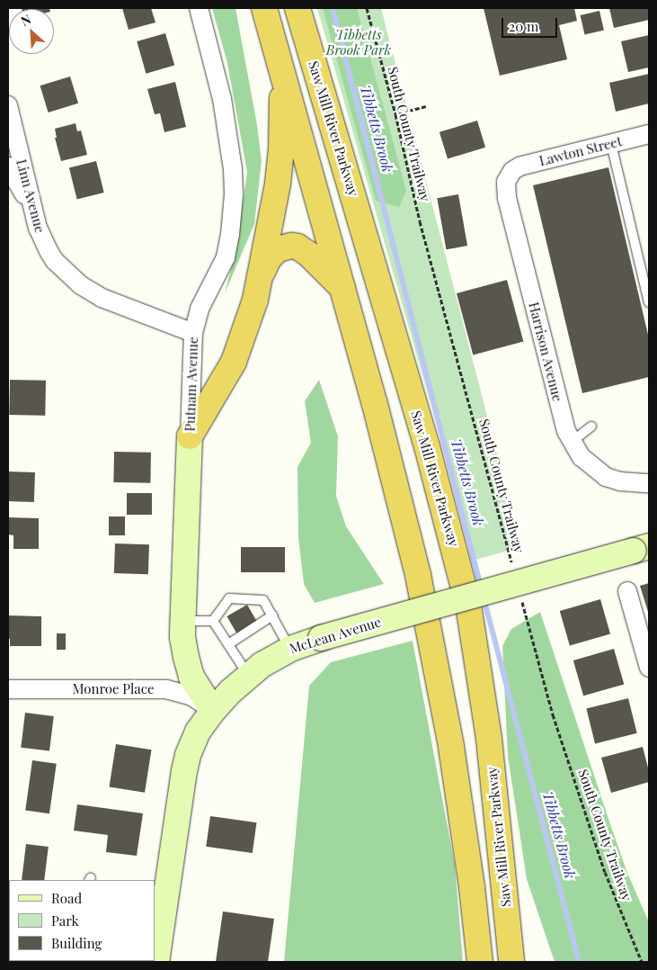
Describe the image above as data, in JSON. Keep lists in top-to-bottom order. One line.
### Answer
{"streets":{"highway":["Saw Mill River Parkway"],"street":["Lawton Street","Linn Avenue","Harrison Avenue","Putnam Avenue","McLean Avenue","Monroe Place"],"path":["South County Trailway"]},"crossings":[["Lawton Street","Harrison Avenue"],["Linn Avenue","Putnam Avenue"],["Putnam Avenue","McLean Avenue"],["Putnam Avenue","Monroe Place"],["McLean Avenue","Monroe Place"]],"water":["Tibbetts Brook"],"parks":["Tibbetts Brook Park"],"legend":["Road","Park","Building"],"scale_bar":"20 m","north":"top left"}
